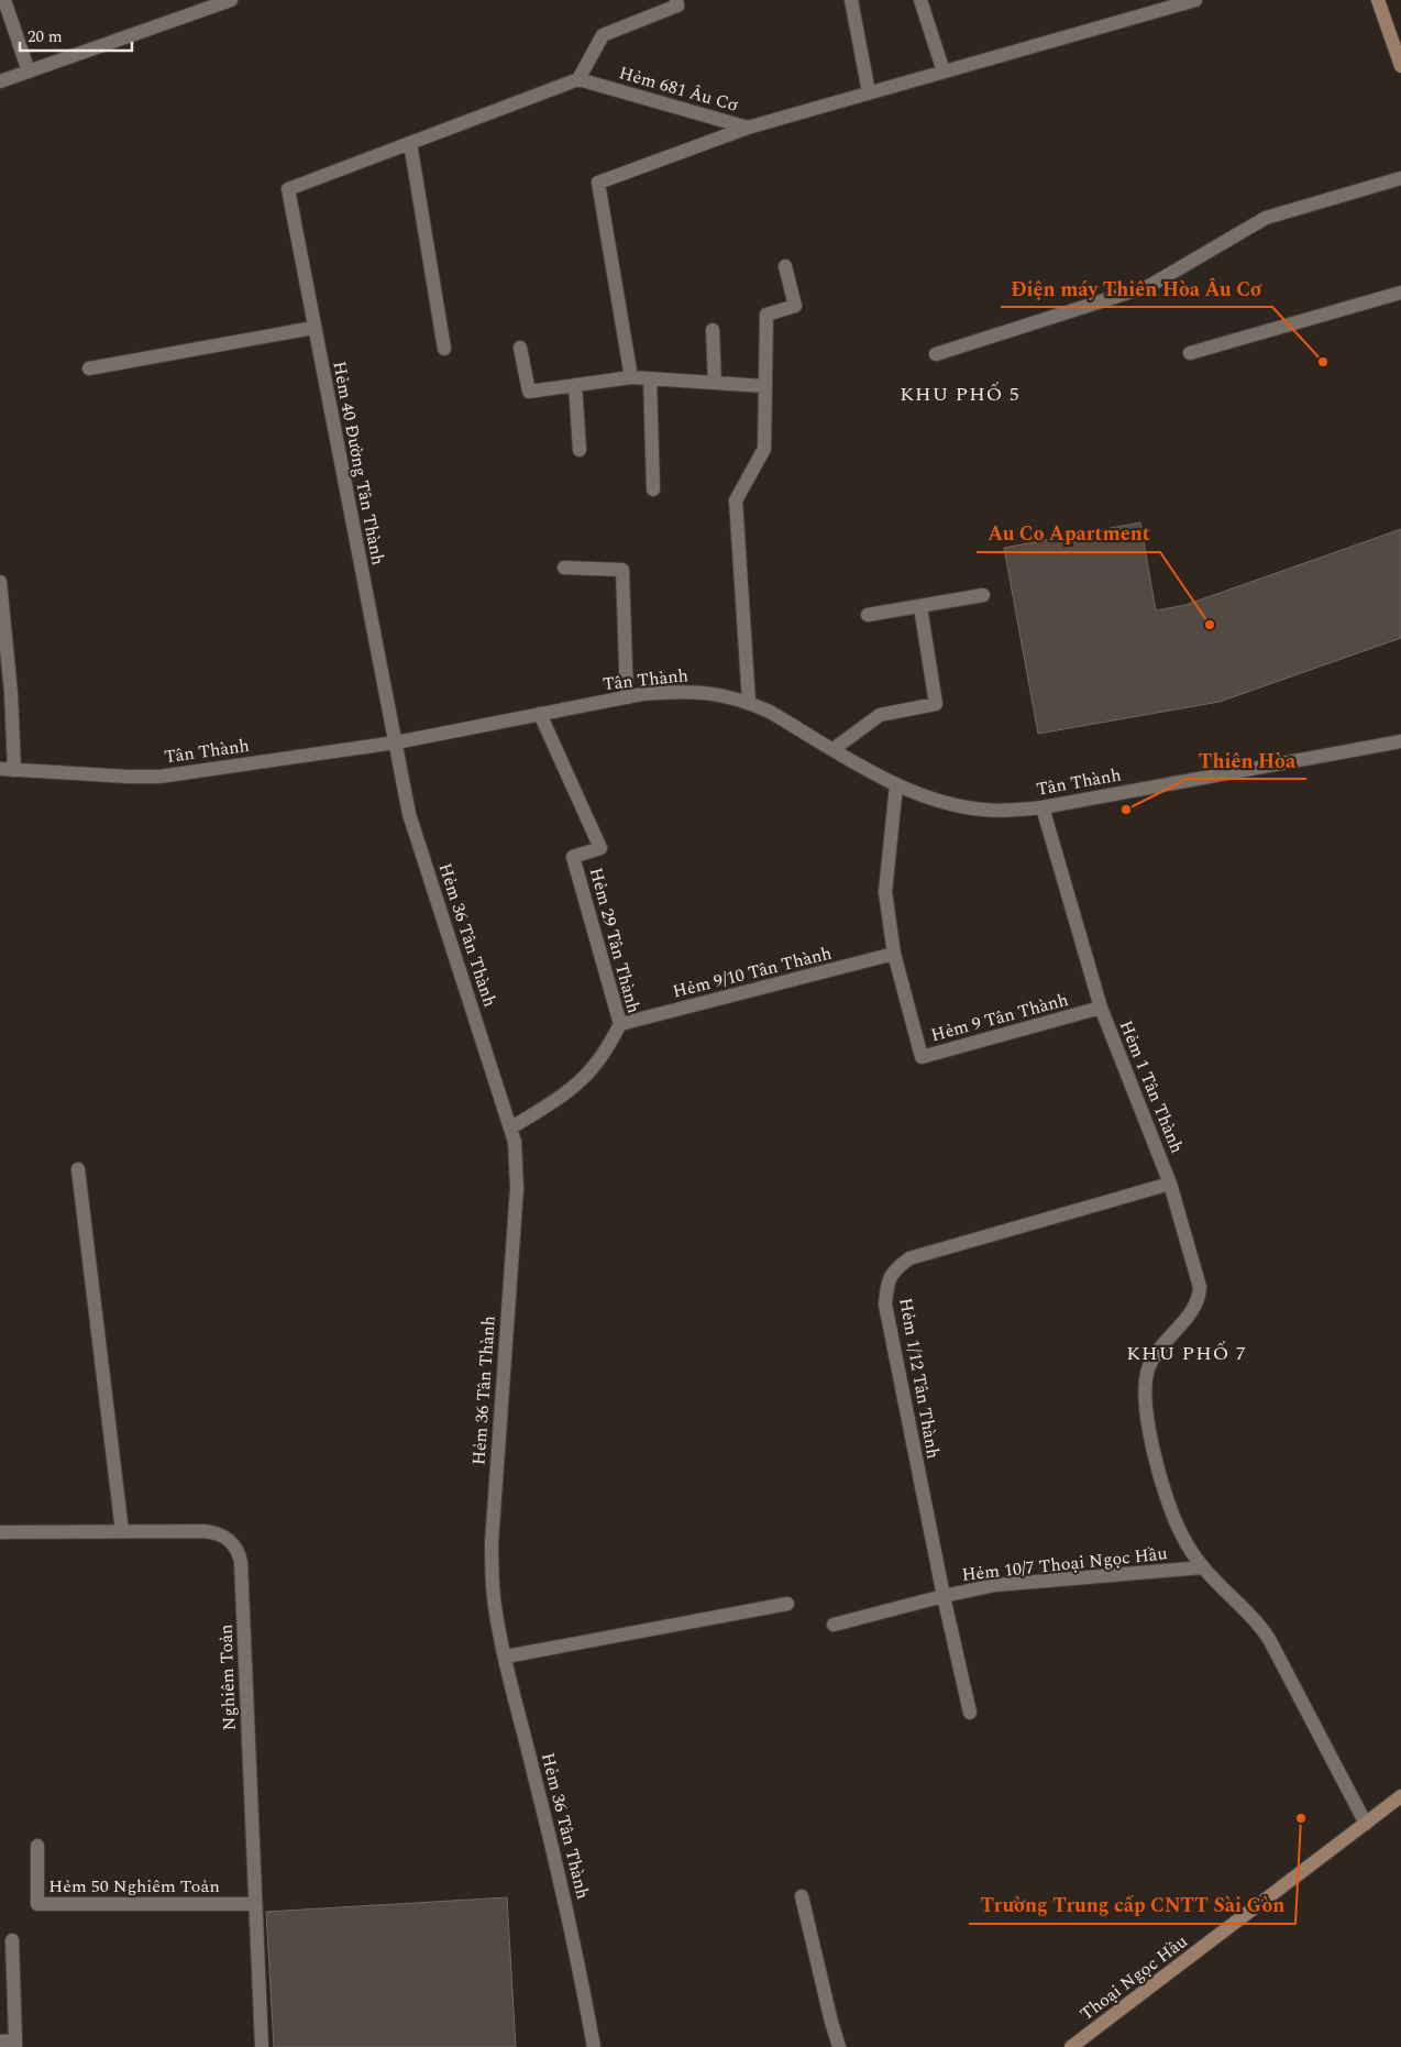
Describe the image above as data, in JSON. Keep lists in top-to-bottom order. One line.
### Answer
{"streets":{"main road":["Thoại Ngọc Hầu"],"street":["Hẻm 681 Âu Cơ","Hẻm 40 Đường Tân Thành","Tân Thành","Hẻm 36 Tân Thành","Hẻm 29 Tân Thành","Hẻm 9/10 Tân Thành","Hẻm 9 Tân Thành","Hẻm 1 Tân Thành","Hẻm 1/12 Tân Thành","Hẻm 10/7 Thoại Ngọc Hầu","Nghiêm Toản","Hẻm 50 Nghiêm Toản"]},"crossings":[["Hẻm 40 Đường Tân Thành","Tân Thành"],["Hẻm 40 Đường Tân Thành","Hẻm 36 Tân Thành"],["Tân Thành","Hẻm 36 Tân Thành"],["Tân Thành","Hẻm 29 Tân Thành"],["Tân Thành","Hẻm 9 Tân Thành"],["Tân Thành","Hẻm 1 Tân Thành"],["Hẻm 36 Tân Thành","Hẻm 29 Tân Thành"],["Hẻm 29 Tân Thành","Hẻm 9/10 Tân Thành"],["Hẻm 9/10 Tân Thành","Hẻm 9 Tân Thành"],["Hẻm 9 Tân Thành","Hẻm 1 Tân Thành"],["Hẻm 1 Tân Thành","Hẻm 1/12 Tân Thành"],["Hẻm 1 Tân Thành","Hẻm 10/7 Thoại Ngọc Hầu"],["Hẻm 1/12 Tân Thành","Hẻm 10/7 Thoại Ngọc Hầu"],["Nghiêm Toản","Hẻm 50 Nghiêm Toản"]],"districts":["KHU PHỐ 5","KHU PHỐ 7"],"places":["Điện máy Thiên Hòa Âu Cơ","Au Co Apartment","Thiên Hòa","Trường Trung cấp CNTT Sài Gòn"],"scale_bar":"20 m"}
